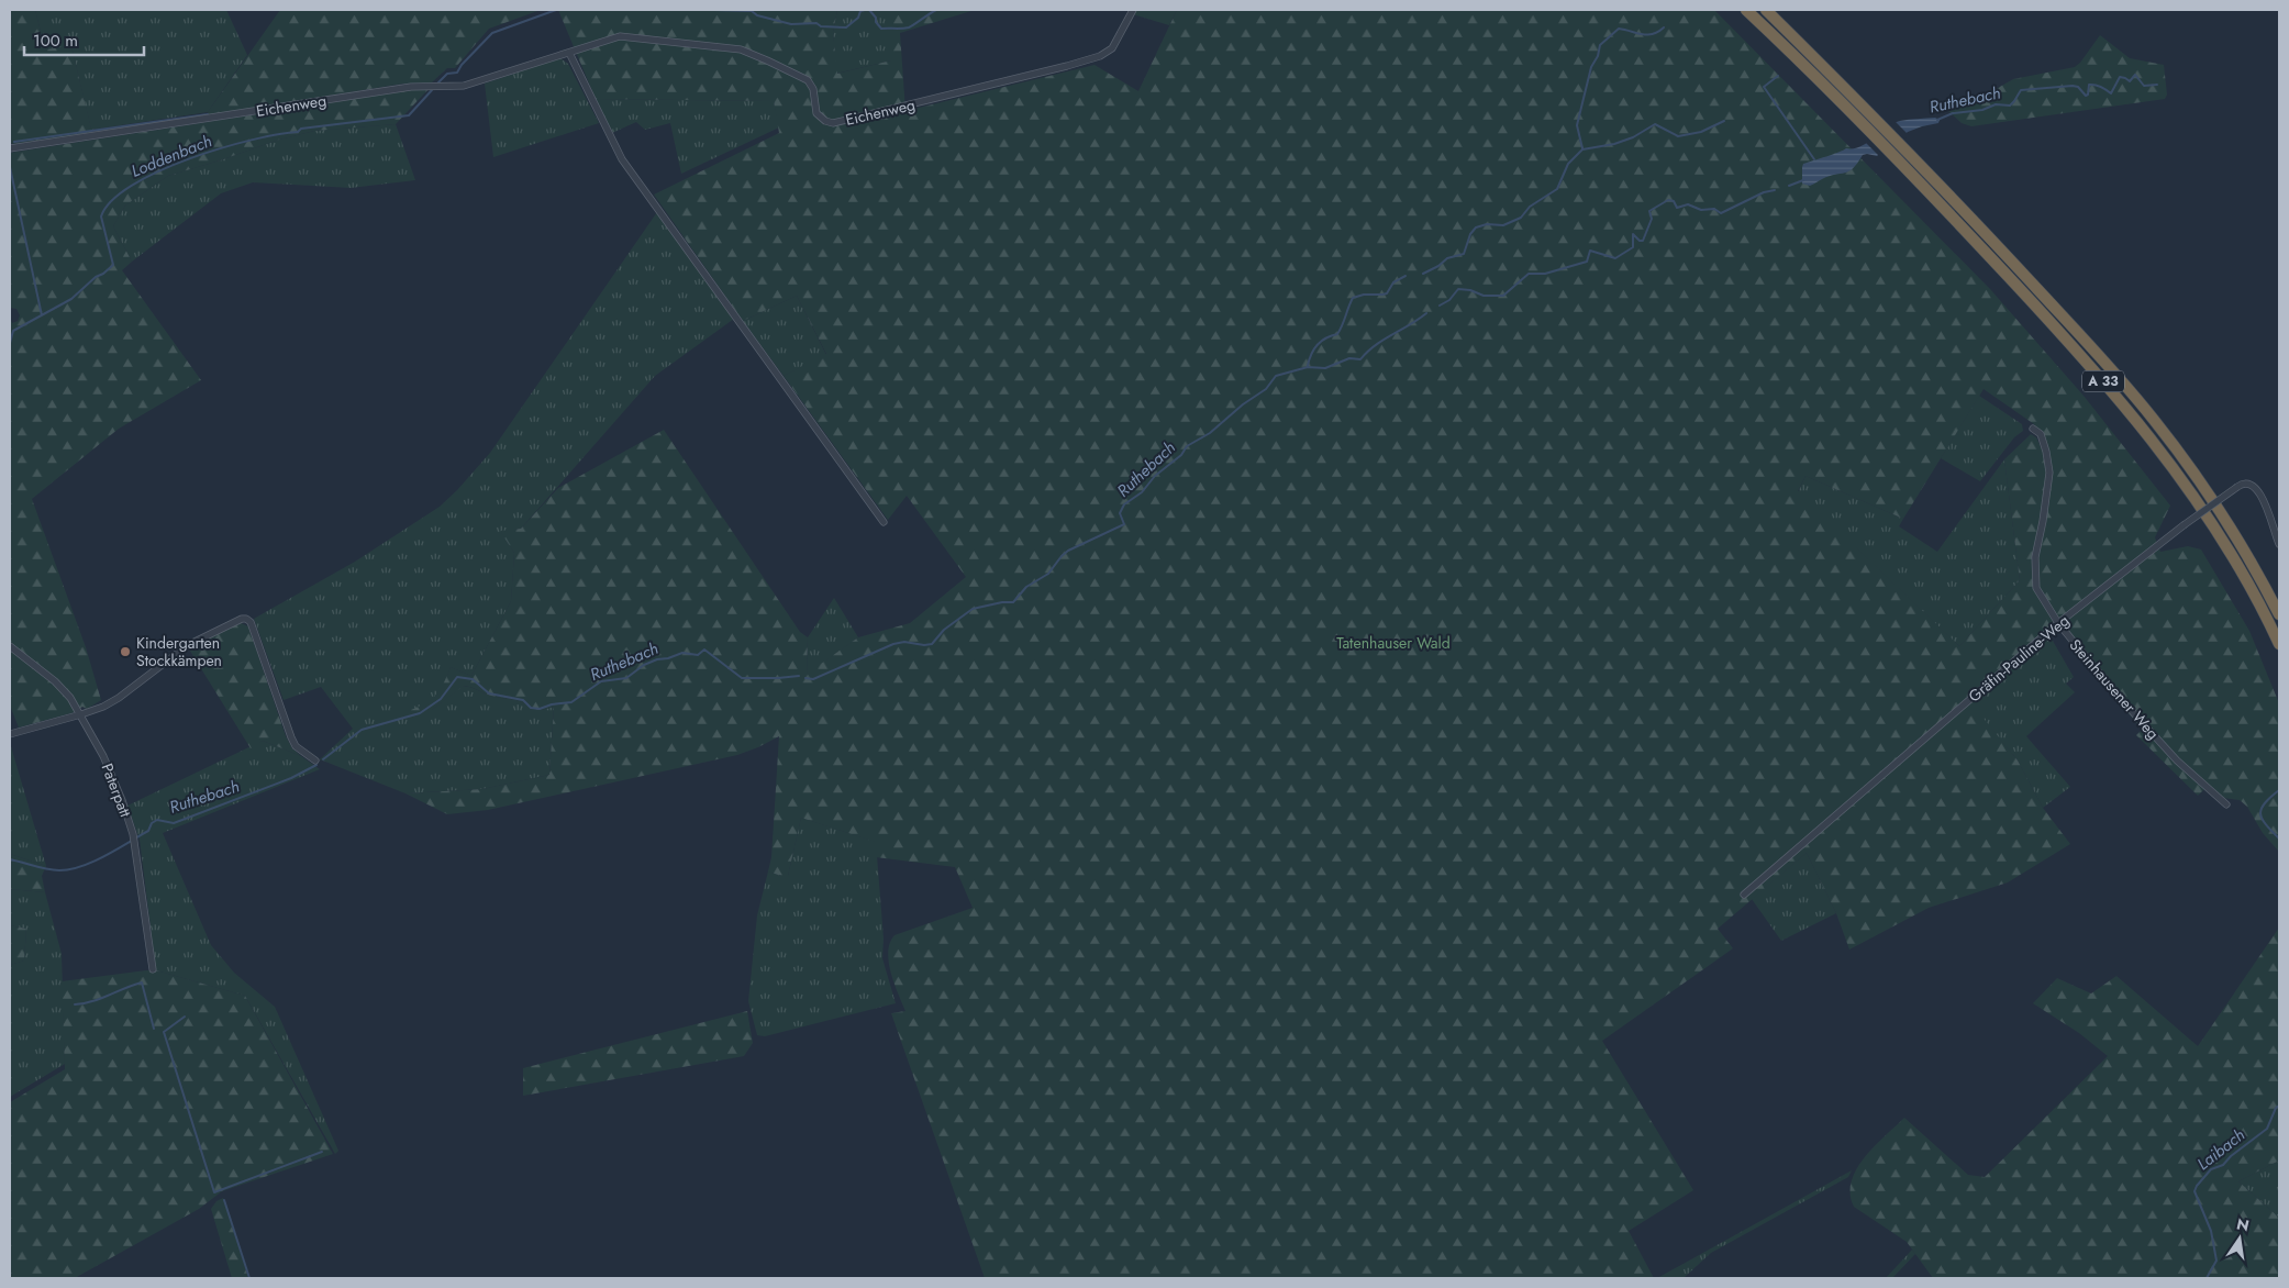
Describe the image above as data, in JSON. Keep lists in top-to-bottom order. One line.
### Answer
{"streets":{"highway":["A 33"],"street":["Eichenweg","Gräfin-Pauline-Weg","Steinhausener Weg","Paterpatt"]},"crossings":[["Gräfin-Pauline-Weg","Steinhausener Weg"]],"water":["Ruthebach","Loddenbach","Laibach"],"parks":["Tatenhauser Wald"],"places":["Kindergarten Stockkämpen"],"scale_bar":"100 m","north":"top"}
